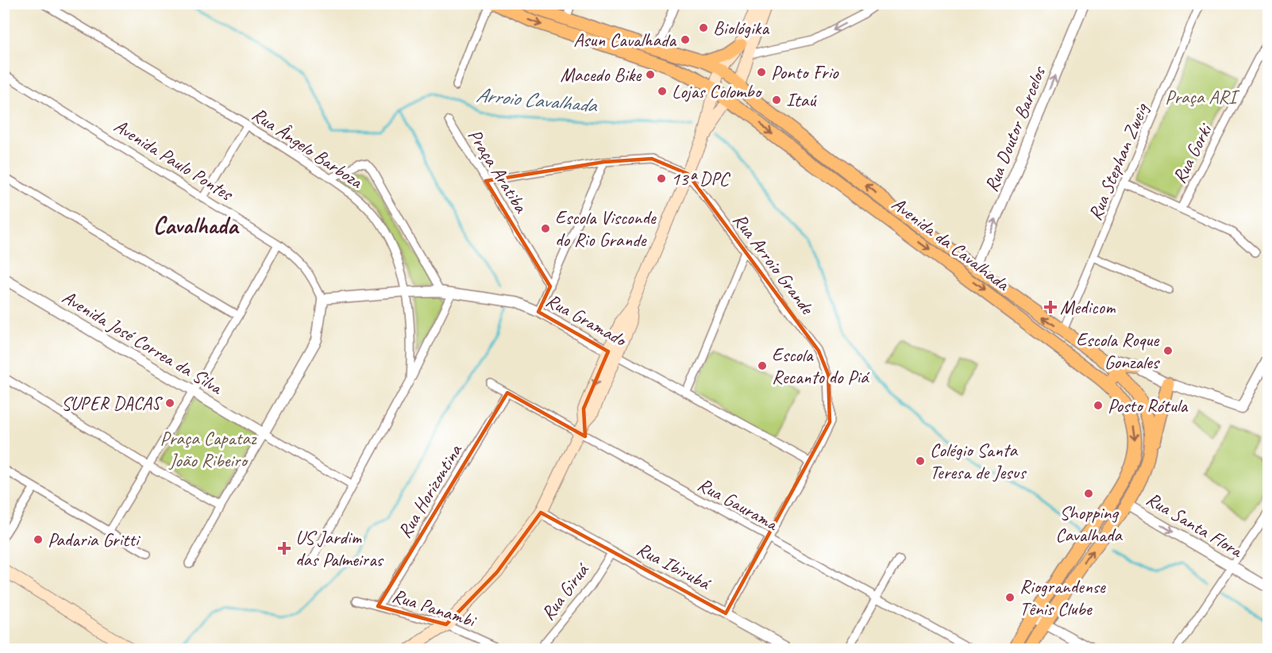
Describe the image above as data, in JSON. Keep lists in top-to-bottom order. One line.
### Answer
{"streets":{"main road":["Avenida da Cavalhada"],"street":["Rua Doutor Barcelos","Rua Ângelo Barboza","Rua Gorki","Avenida Paulo Pontes","Rua Stephan Zweig","Praça Aratiba","Rua Arroio Grande","Rua Gramado","Avenida José Correa da Silva","Rua Horizontina","Rua Gaurama","Rua Santa Flora","Rua Ibirubá","Rua Giruá","Rua Panambi"]},"crossings":[["Rua Doutor Barcelos","Avenida da Cavalhada"],["Rua Ângelo Barboza","Rua Gramado"],["Avenida Paulo Pontes","Rua Gramado"],["Rua Stephan Zweig","Avenida da Cavalhada"],["Avenida da Cavalhada","Rua Santa Flora"],["Rua Arroio Grande","Rua Gramado"],["Rua Arroio Grande","Rua Gaurama"],["Rua Arroio Grande","Rua Ibirubá"],["Rua Horizontina","Rua Gaurama"],["Rua Horizontina","Rua Panambi"],["Rua Ibirubá","Rua Giruá"]],"one_way":["Rua Doutor Barcelos","Rua Santa Flora"],"districts":["Cavalhada"],"water":["Arroio Cavalhada"],"parks":["Praça ARI","Praça Capataz João Ribeiro"],"places":{"other":["Biológika","Asun Cavalhada","Ponto Frio","Macedo Bike","Lojas Colombo","Itaú","13ª DPC","Escola Visconde do Rio Grande","Escola Roque Gonzales","Escola Recanto do Piá","SUPER DACAS","Posto Rótula","Colégio Santa Teresa de Jesus","Shopping Cavalhada","Padaria Gritti","Riograndense Tênis Clube"],"health":["Medicom","US Jardim das Palmeiras"]}}
